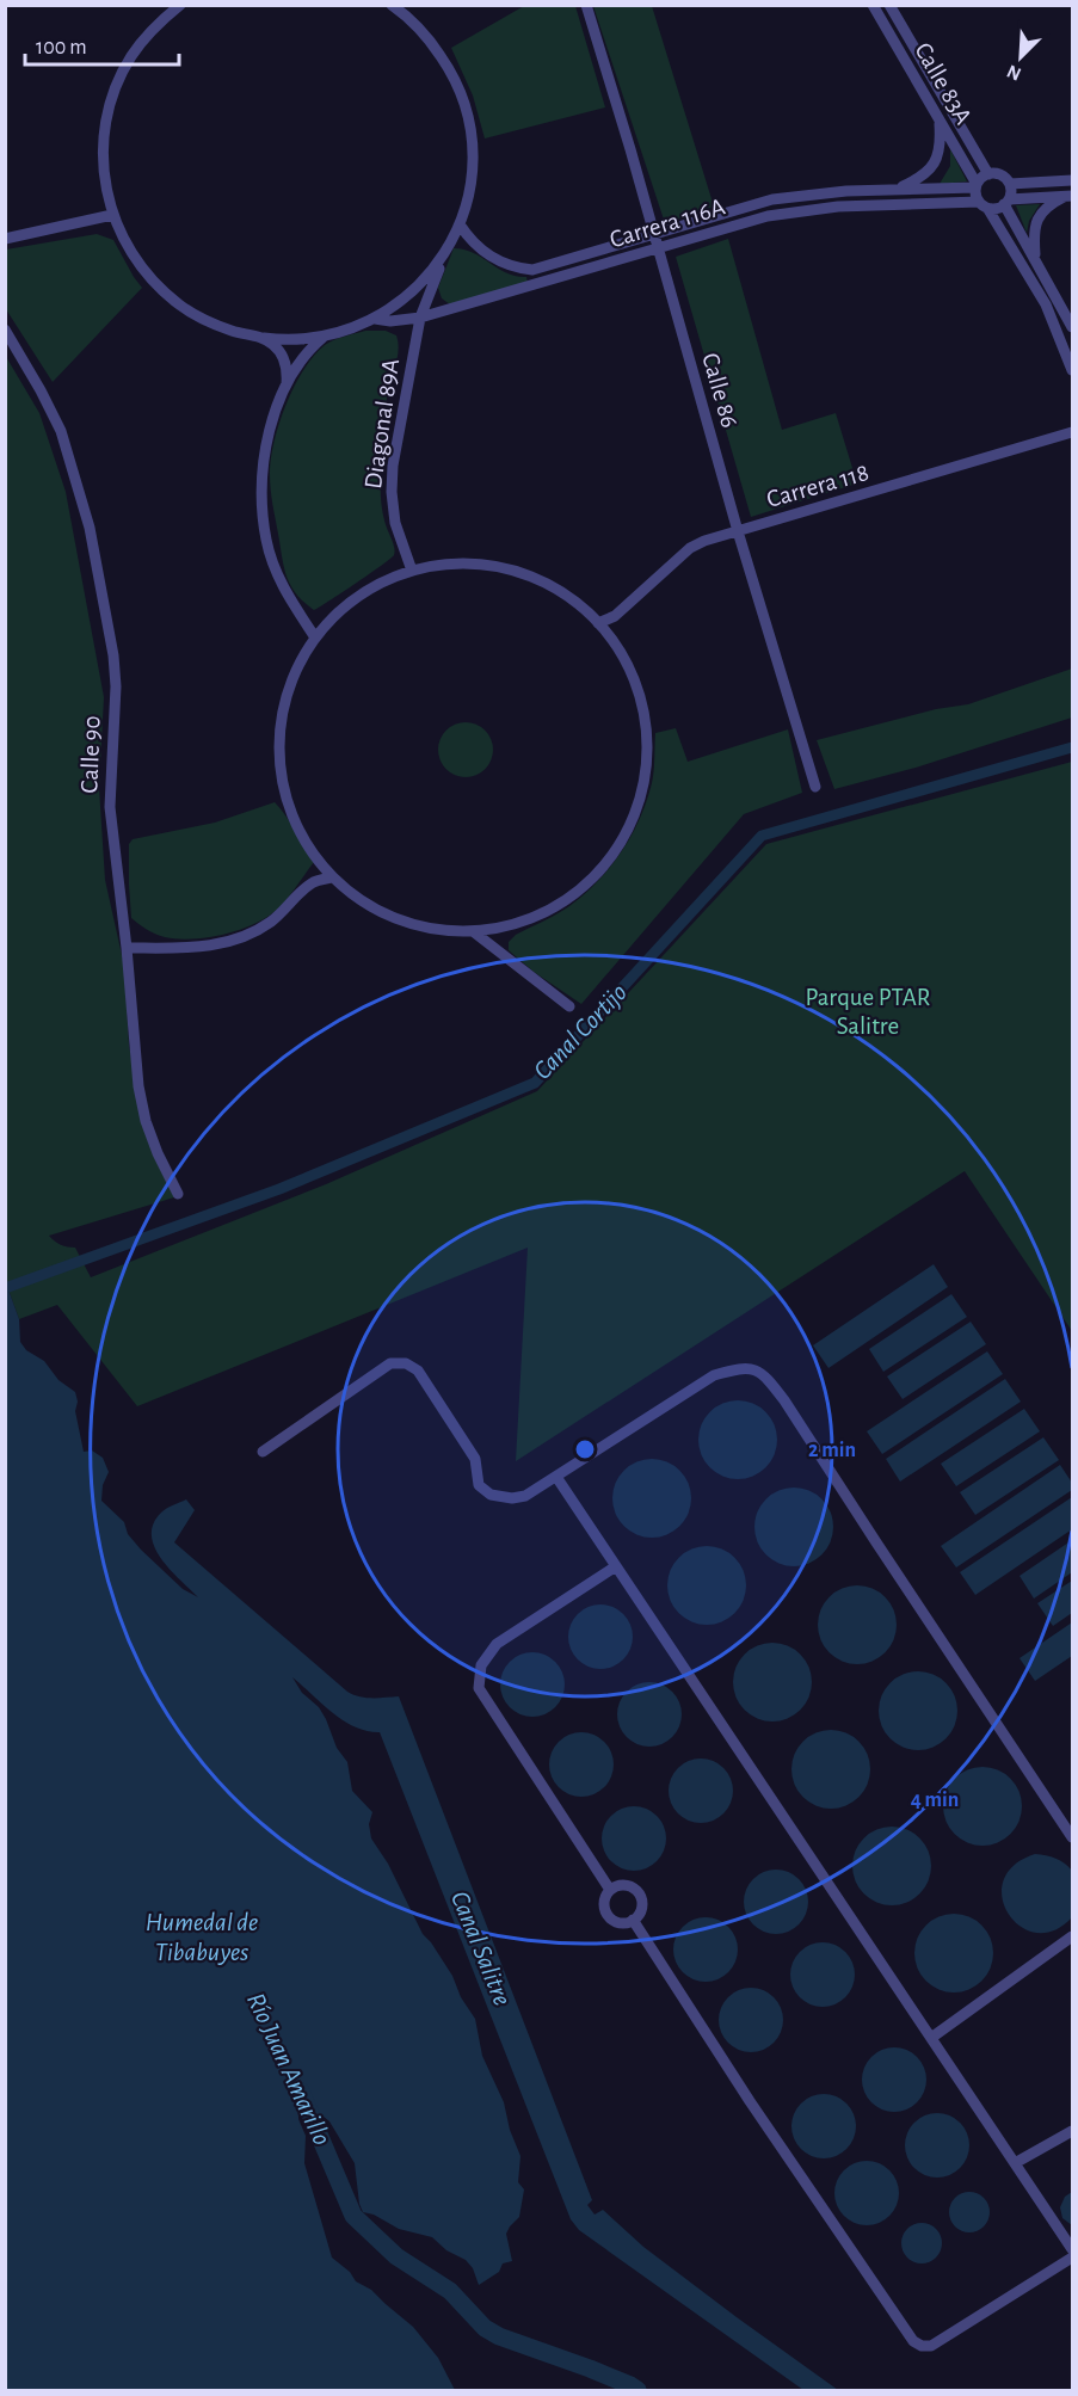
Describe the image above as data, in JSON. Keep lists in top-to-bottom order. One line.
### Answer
{"streets":{"street":["Calle 83A","Carrera 116A","Calle 86","Diagonal 89A","Carrera 118","Calle 90"]},"crossings":[["Calle 83A","Carrera 116A"],["Carrera 116A","Calle 86"],["Carrera 116A","Diagonal 89A"],["Calle 86","Carrera 118"]],"water":["Canal Cortijo","Humedal de Tibabuyes","Canal Salitre","Río Juan Amarillo"],"parks":["Parque PTAR Salitre"],"scale_bar":"100 m","north":"bottom left","rings":["2 min","4 min"]}
